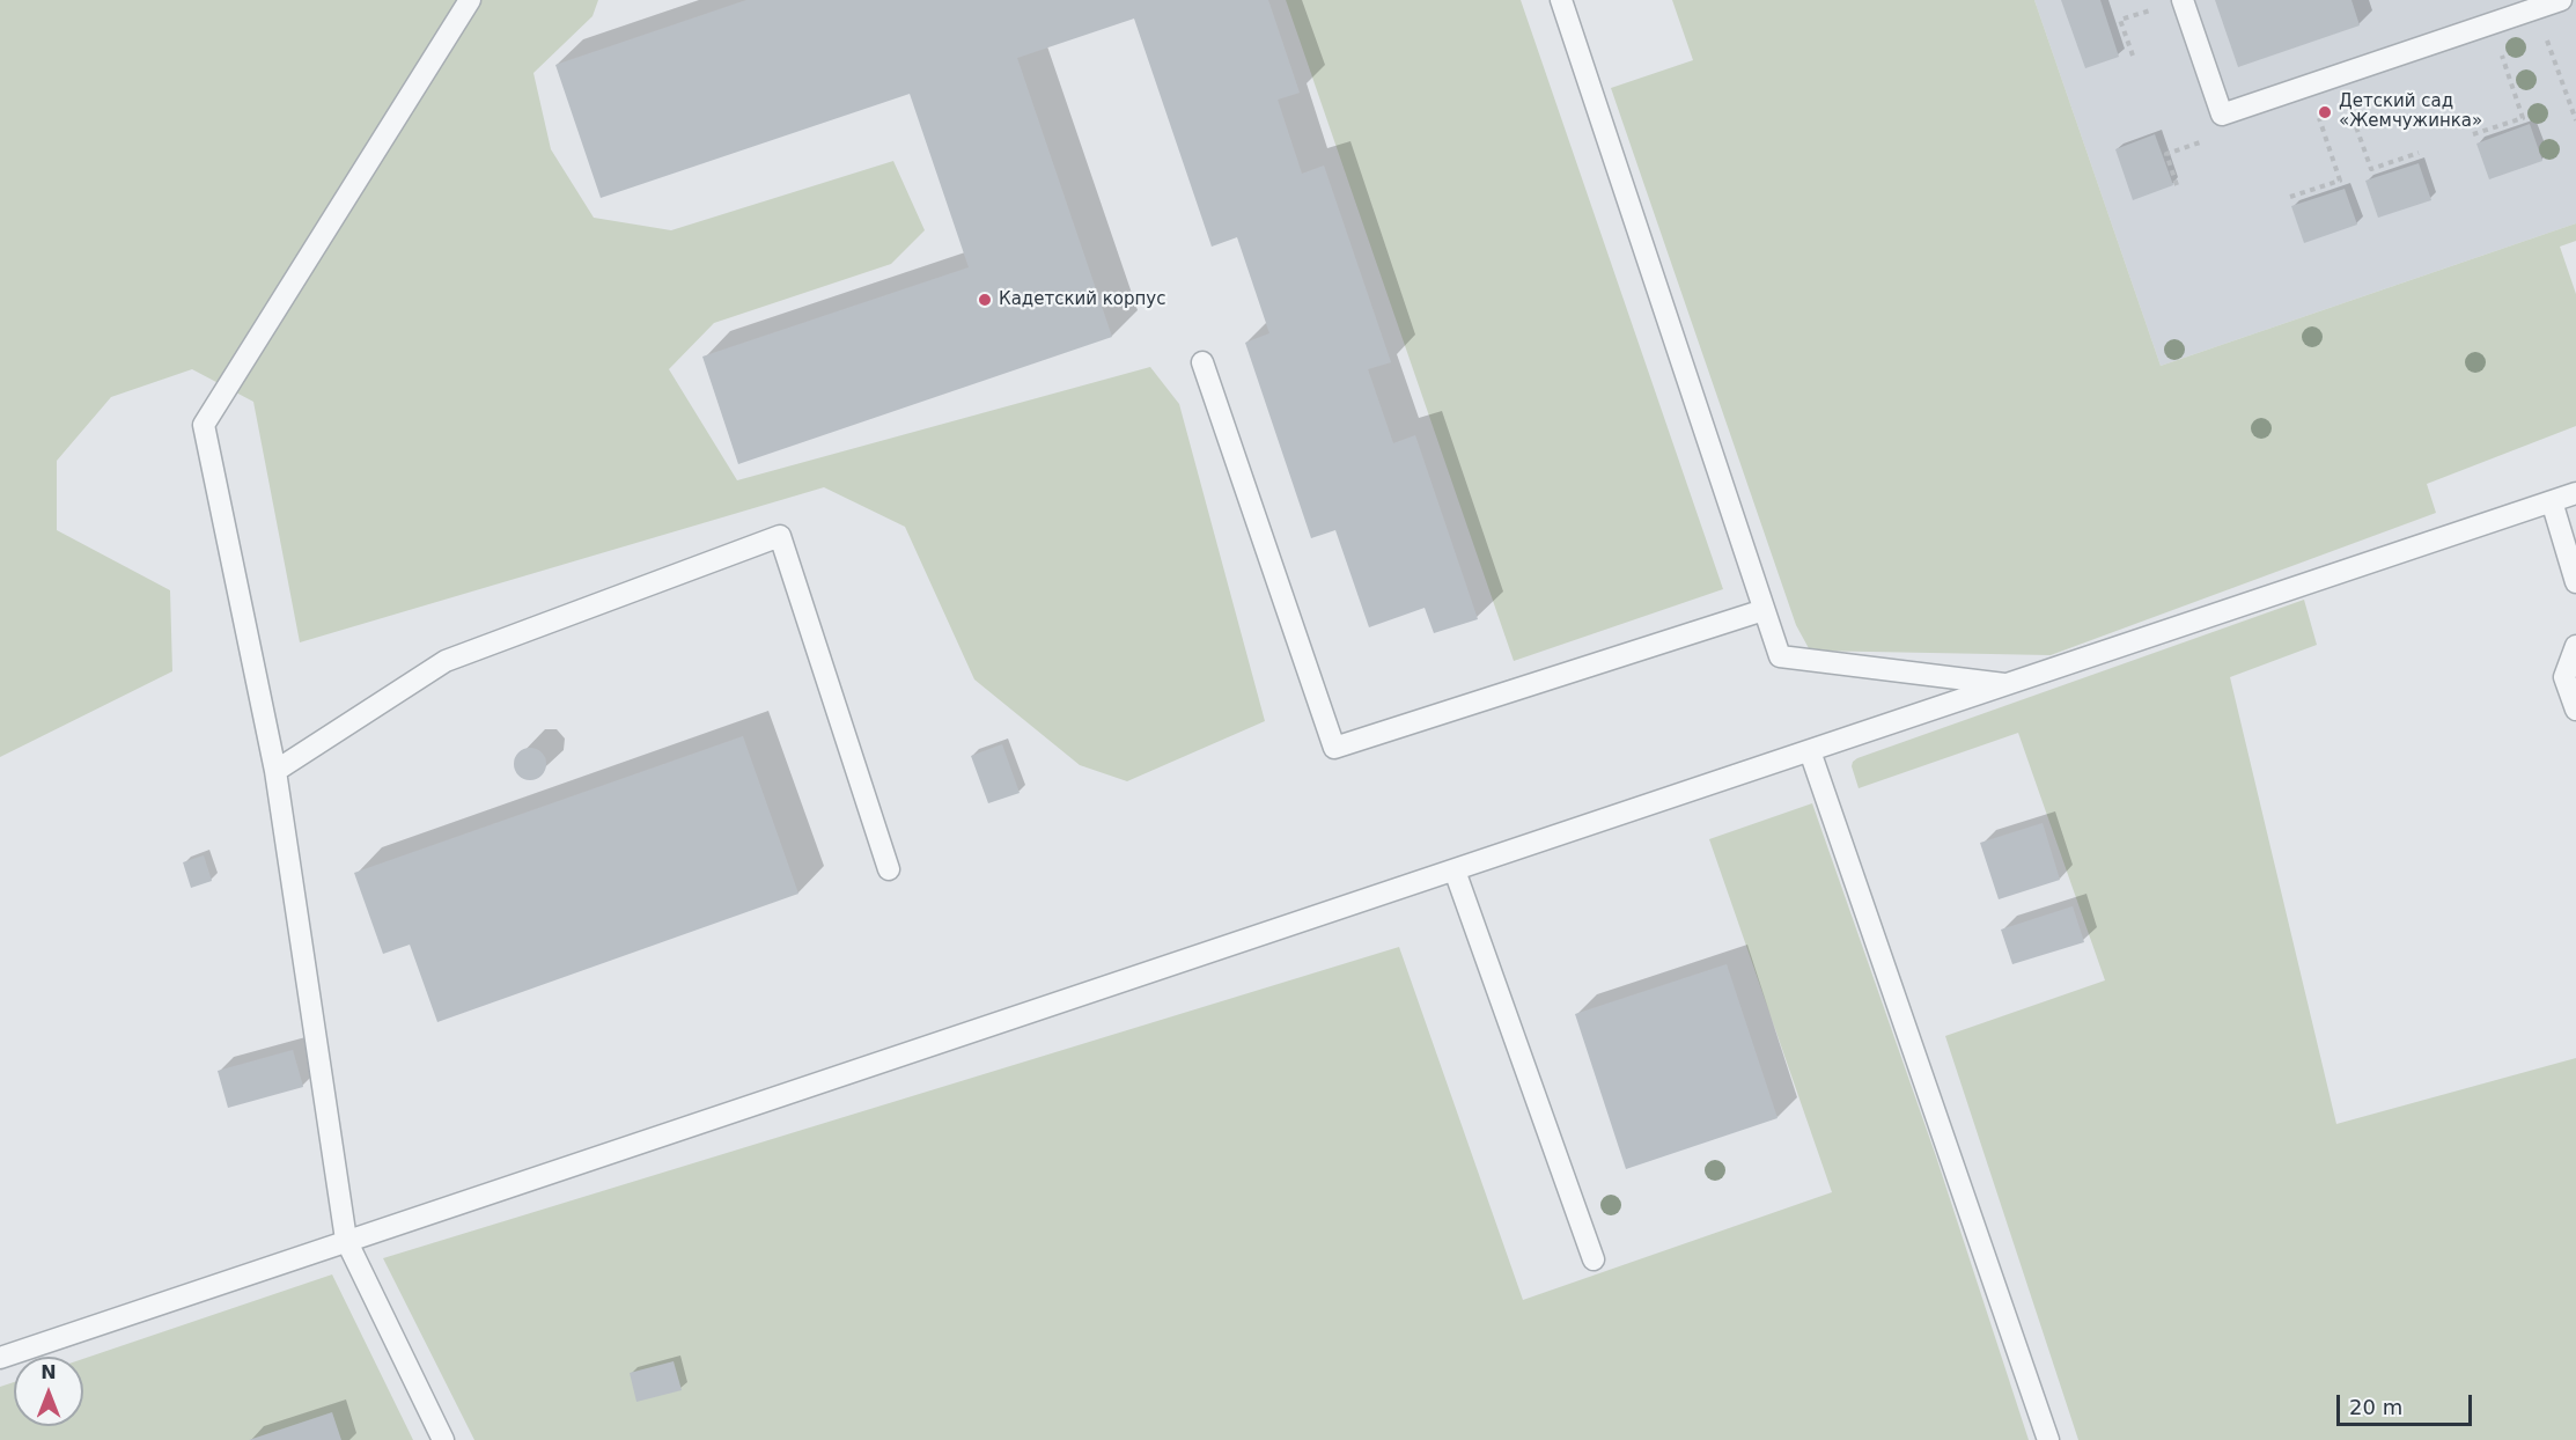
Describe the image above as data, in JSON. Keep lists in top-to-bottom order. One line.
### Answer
{"places":["Детский сад «Жемчужинка»","Кадетский корпус"],"scale_bar":"20 m","north":"top"}
